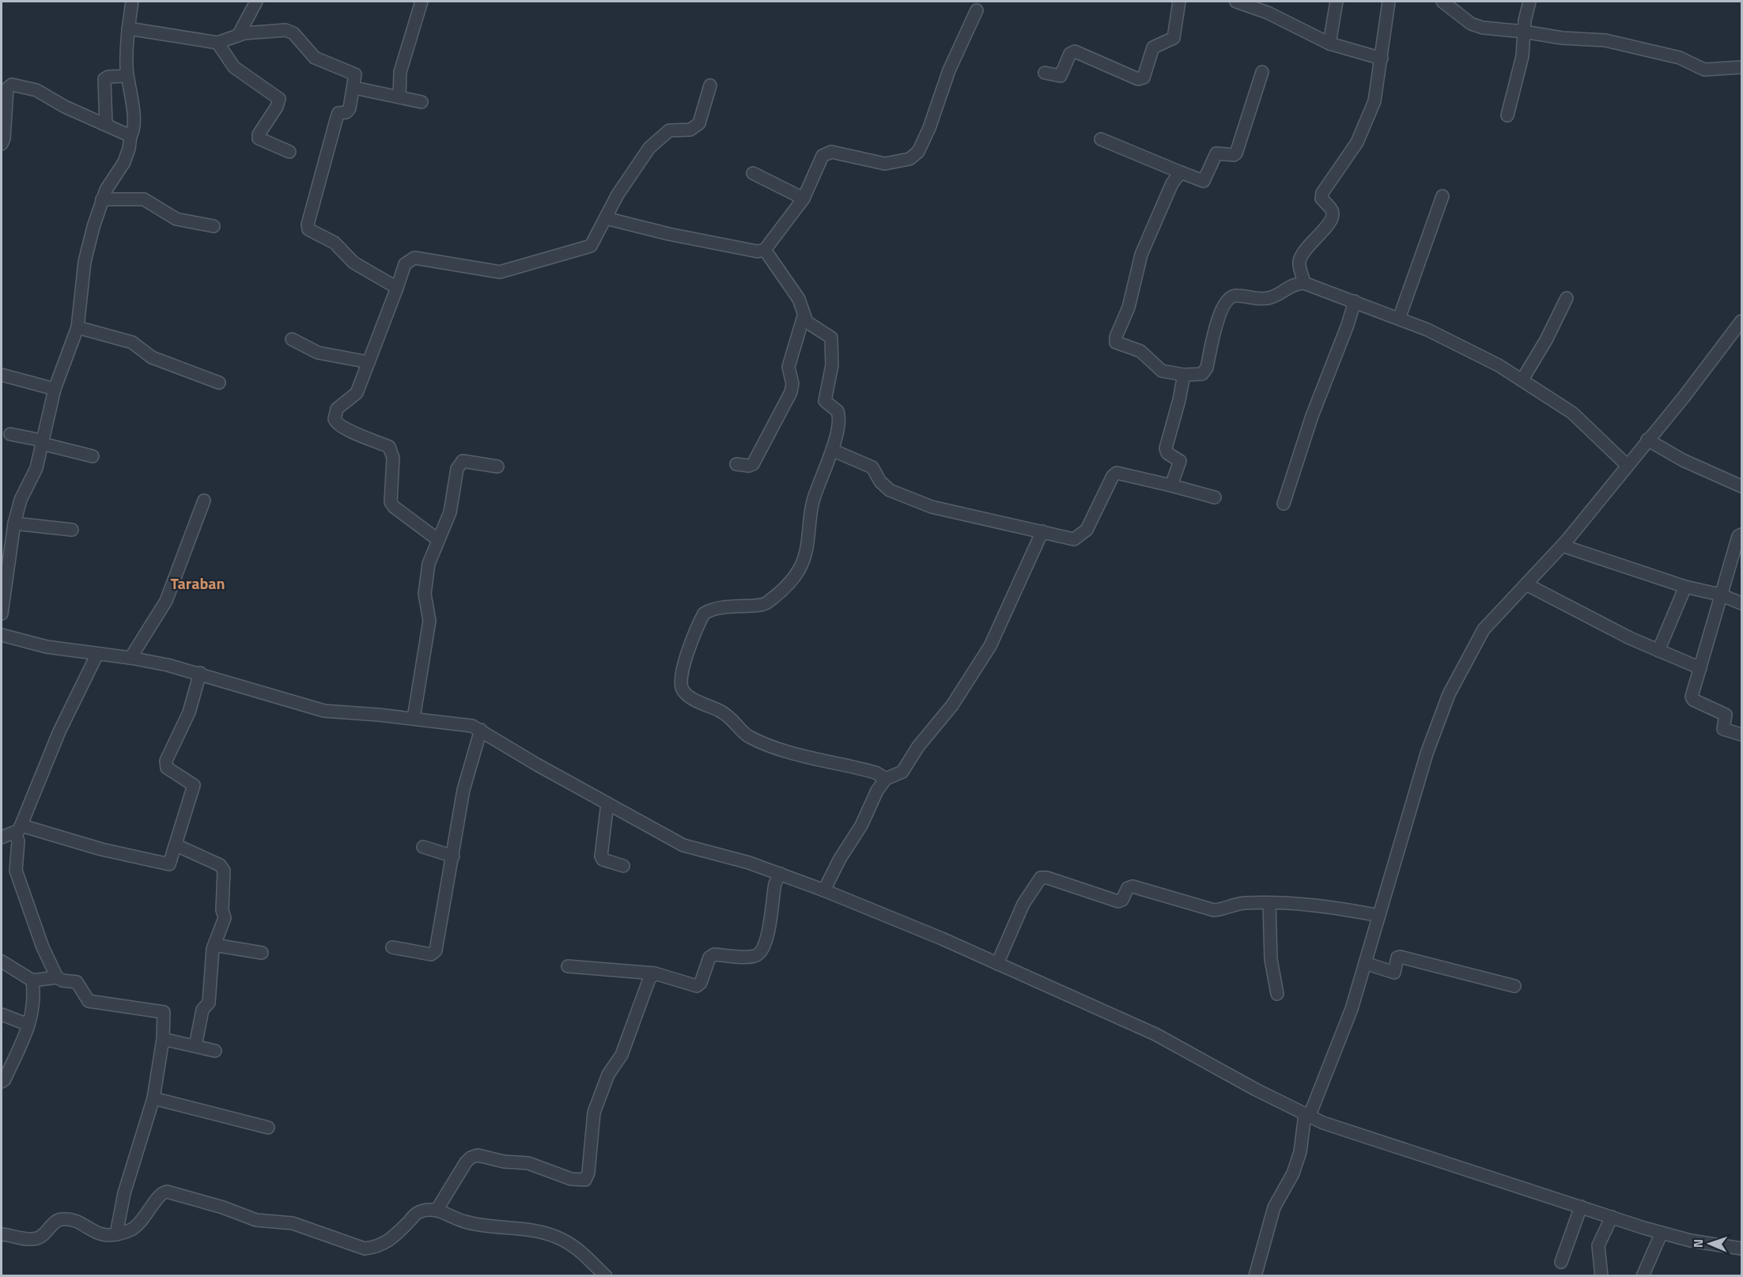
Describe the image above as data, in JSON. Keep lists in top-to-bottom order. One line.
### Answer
{"districts":["Taraban"],"north":"left"}
